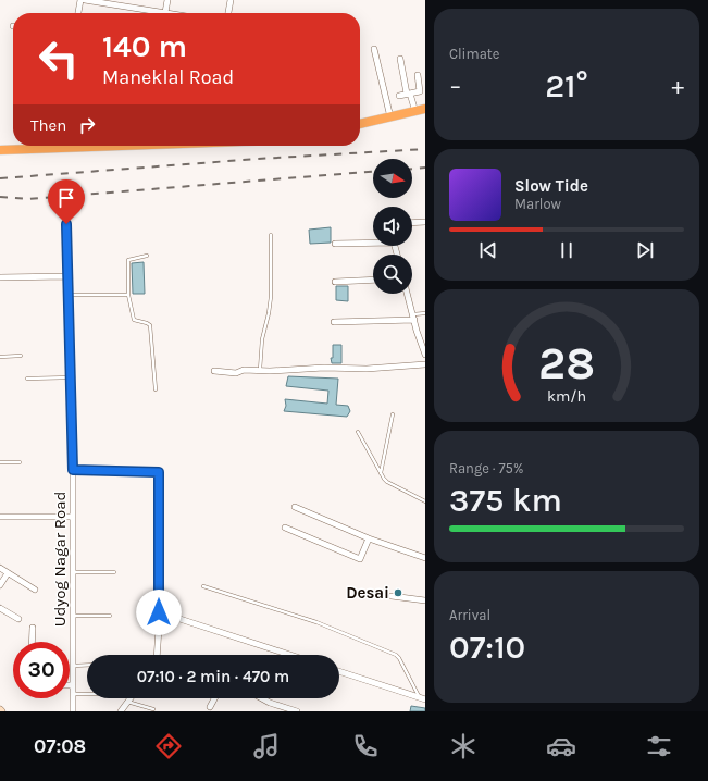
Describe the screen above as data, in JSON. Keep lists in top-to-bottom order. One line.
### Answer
{"streets":{"street":["Udyog Nagar Road"]},"places":["Desai"],"north":"right","page":{"tile":["Climate",["Range · 75%","375 km"],["Arrival","07:10"]],"turn":["140 m","Maneklal Road"],"heat":["−","21°","+"],"then":"Then","song":["Slow Tide","Marlow"],"limit":"30","trip":"07:10 · 2 min · 470 m","tabs":"07:08","gauge":["28","km/h"]}}
